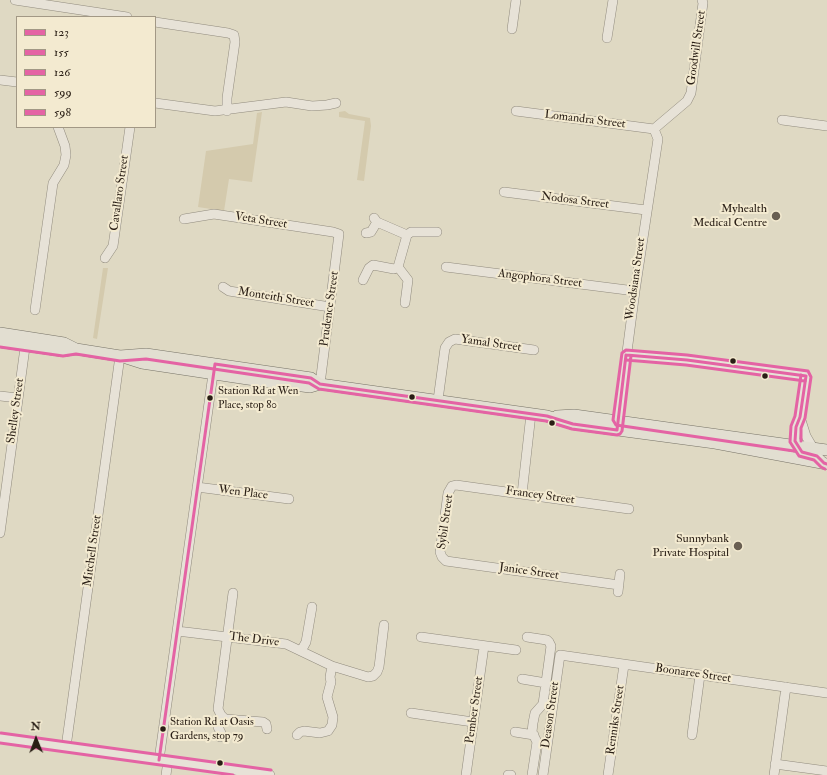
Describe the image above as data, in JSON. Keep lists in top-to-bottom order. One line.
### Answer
{"streets":{"street":["Goodwill Street","Lomandra Street","Cavallaro Street","Nodosa Street","Veta Street","Angophora Street","Woodsiana Street","Monteith Street","Prudence Street","Yamal Street","Shelley Street","Wen Place","Francey Street","Sybil Street","Mitchell Street","Janice Street","The Drive","Boonaree Street","Pember Street","Deason Street","Renniks Street"]},"crossings":[["Goodwill Street","Lomandra Street"],["Goodwill Street","Woodsiana Street"],["Lomandra Street","Woodsiana Street"],["Nodosa Street","Woodsiana Street"],["Veta Street","Prudence Street"],["Angophora Street","Woodsiana Street"],["Monteith Street","Prudence Street"],["Francey Street","Sybil Street"],["Sybil Street","Janice Street"],["Boonaree Street","Deason Street"],["Boonaree Street","Renniks Street"]],"places":["Myhealth Medical Centre","Station Rd at Wen Place, stop 80","Sunnybank Private Hospital","Station Rd at Oasis Gardens, stop 79"],"lines":["transit line 155","transit line 126","transit line 123","transit line 598","transit line 599"],"legend":["123","155","126","599","598"],"north":"top"}
